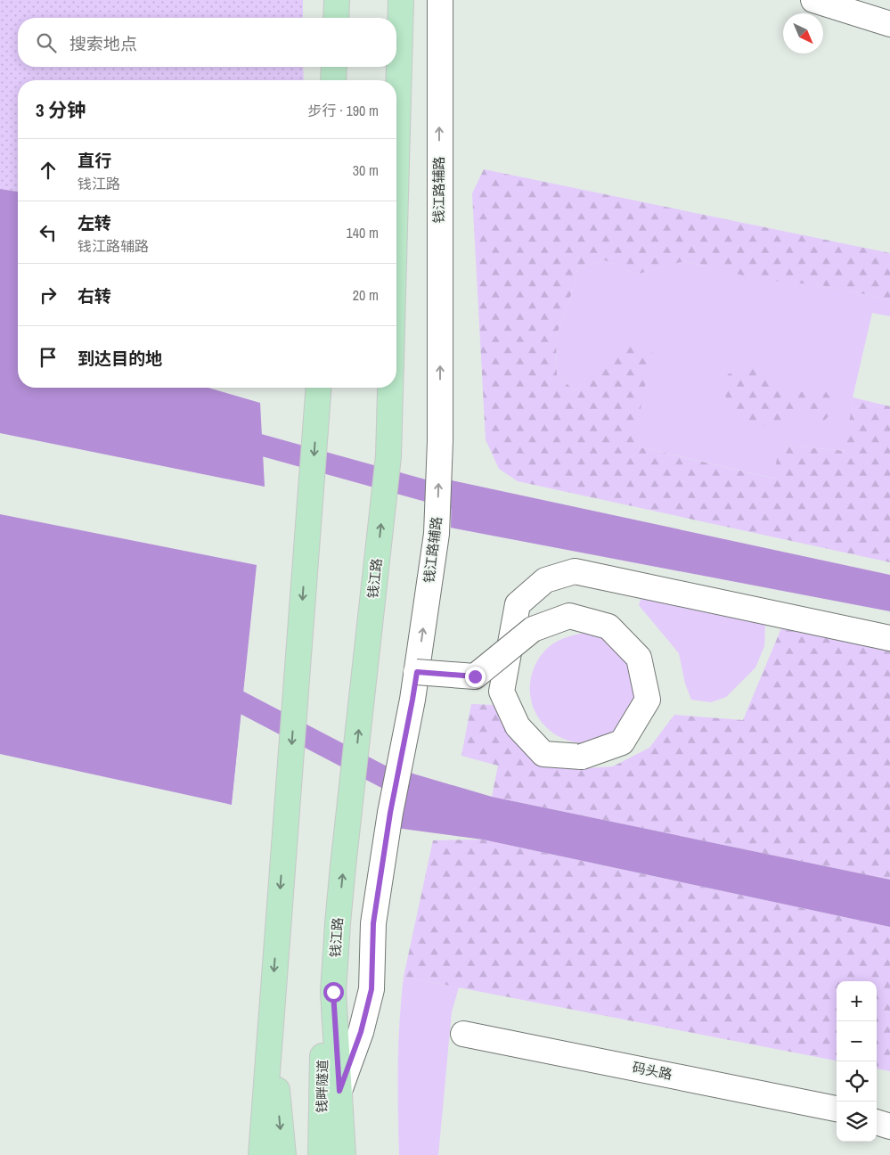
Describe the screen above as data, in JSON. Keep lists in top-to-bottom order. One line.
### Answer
{"streets":{"main road":["钱江路","钱畔隧道"],"street":["钱江路辅路","码头路"]},"crossings":[["钱江路辅路","钱江路"],["钱江路","钱畔隧道"]],"one_way":["钱江路辅路"],"north":"bottom right","page":{"search":"搜索地点","heading":["3 分钟","步行 · 190 m"],"list":[["直行","钱江路","30 m"],["左转","钱江路辅路","140 m"],["右转","20 m"],"到达目的地"],"map_buttons":["+","−"]}}
